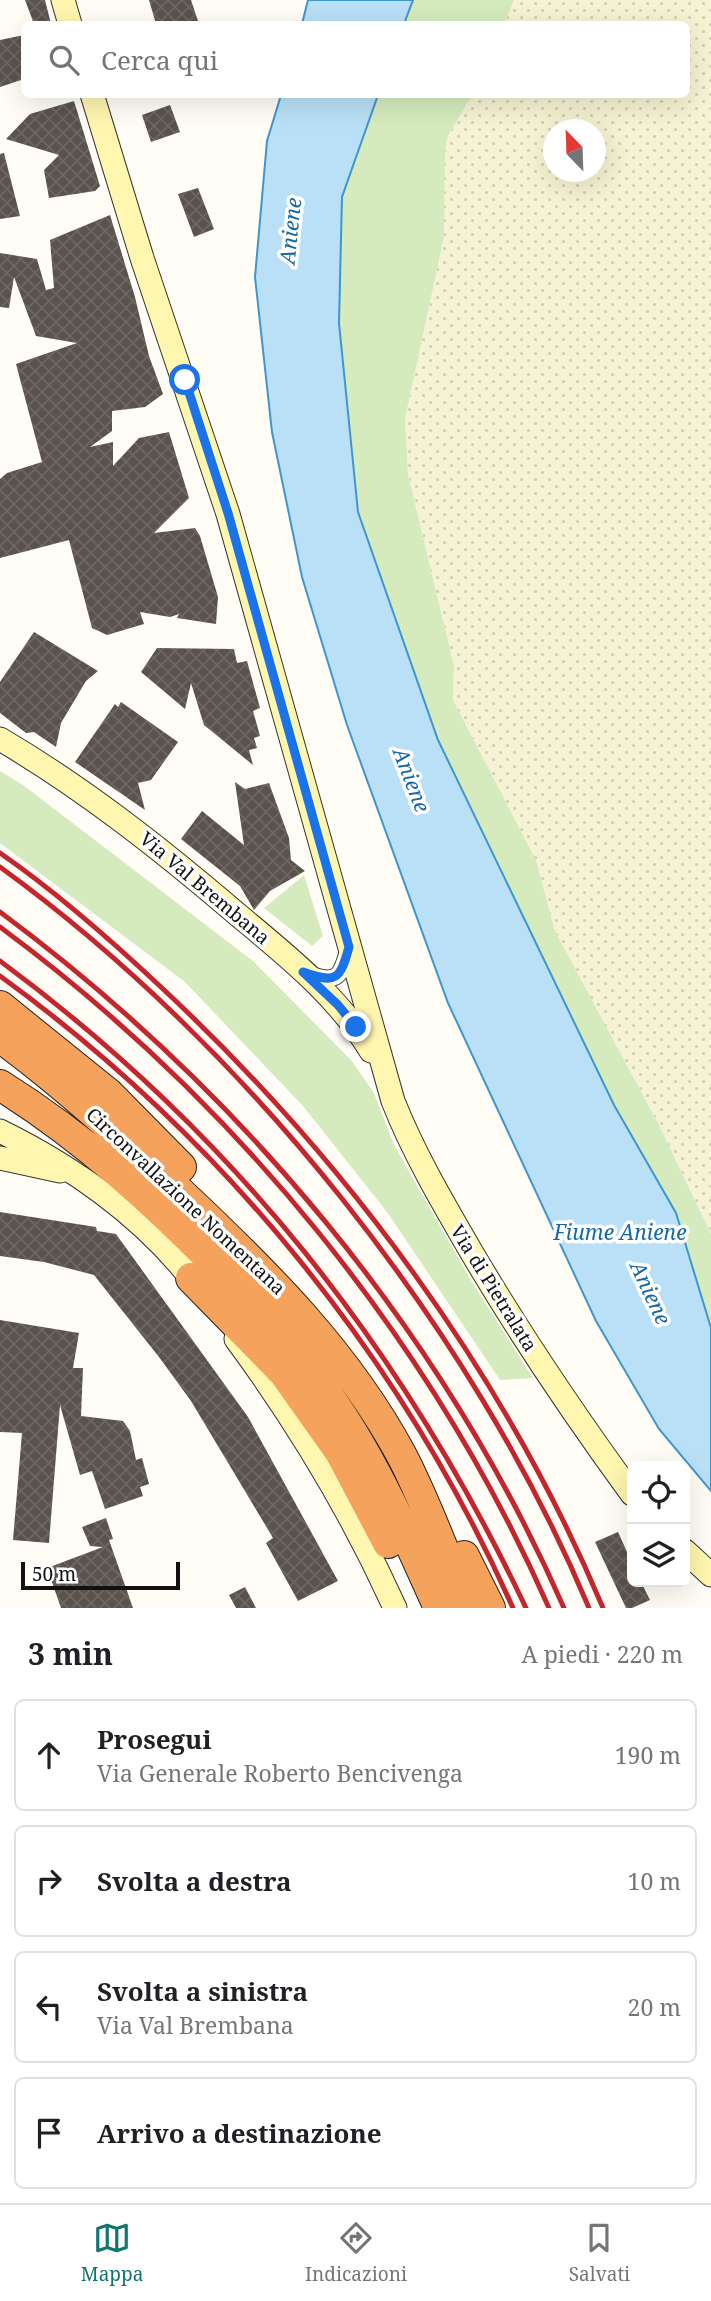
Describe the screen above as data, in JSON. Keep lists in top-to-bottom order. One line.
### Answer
{"streets":{"highway":["Circonvallazione Nomentana"],"street":["Via Val Brembana","Via di Pietralata"]},"crossings":[["Via Val Brembana","Via di Pietralata"]],"water":["Aniene","Fiume Aniene"],"scale_bar":"50 m","north":"top left","page":{"search":"Cerca qui","scale":"50 m","heading":["3 min","A piedi · 220 m"],"list":[["Prosegui","Via Generale Roberto Bencivenga","190 m"],["Svolta a destra","10 m"],["Svolta a sinistra","Via Val Brembana","20 m"],"Arrivo a destinazione"],"nav":["Mappa","Indicazioni","Salvati"]}}
